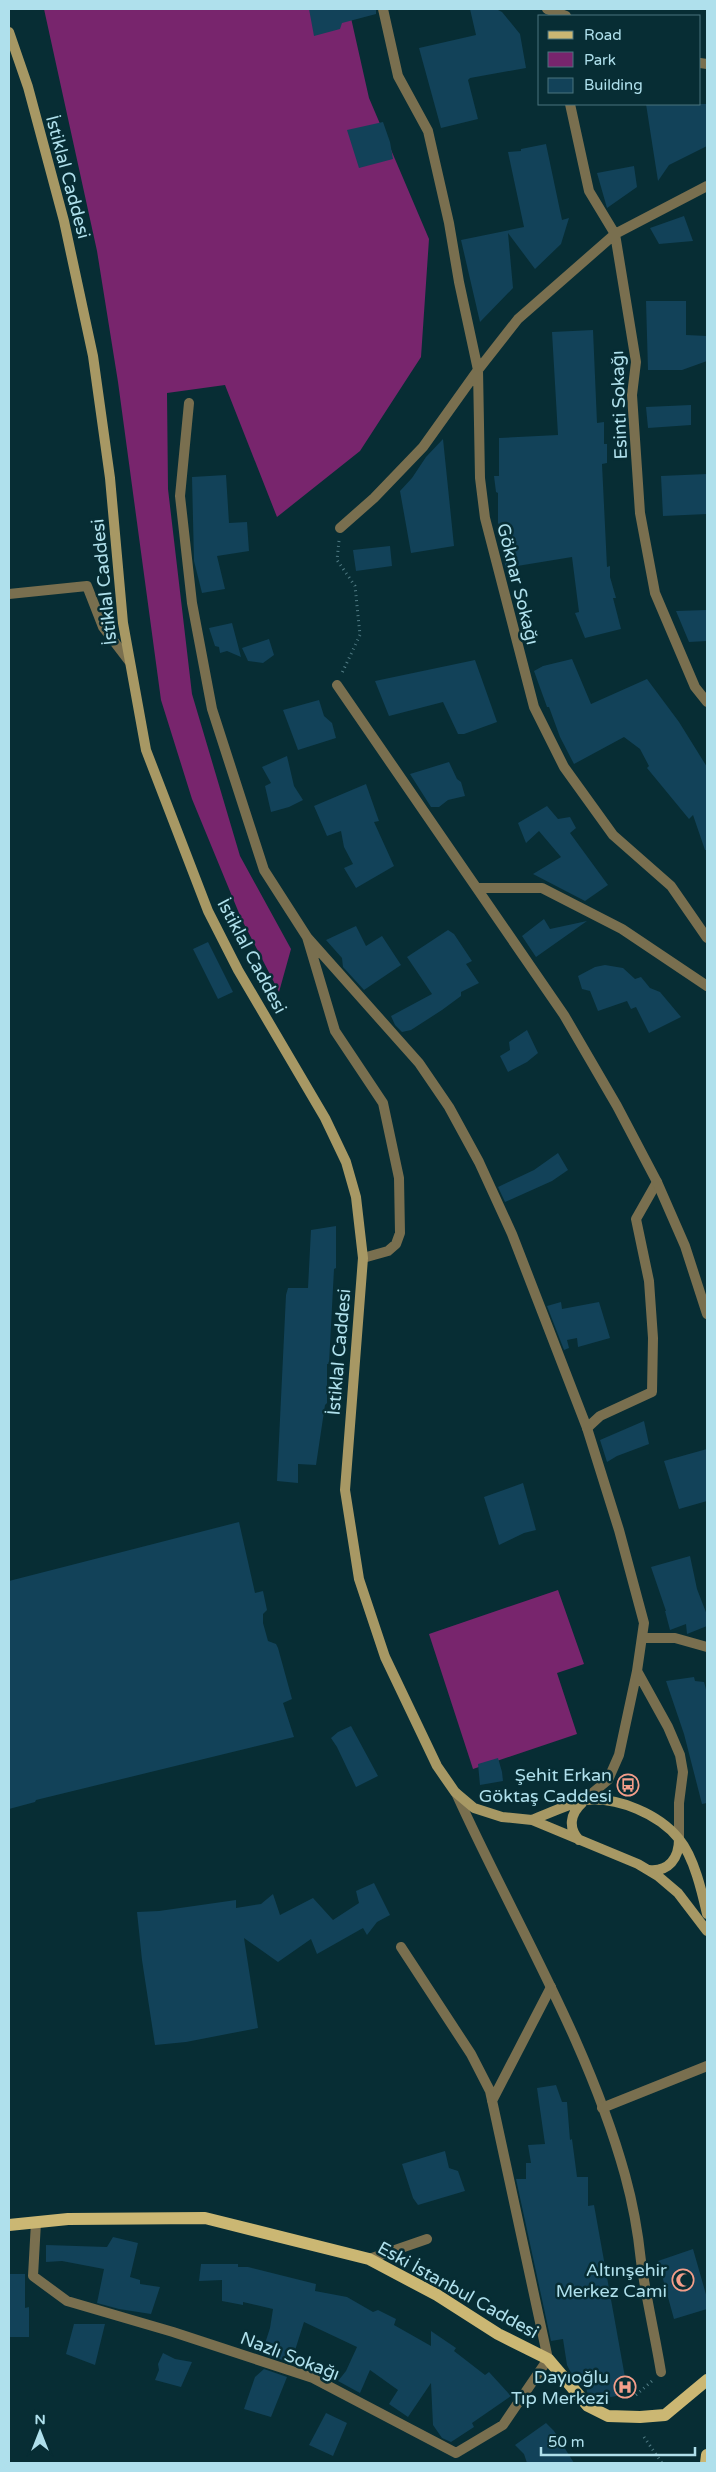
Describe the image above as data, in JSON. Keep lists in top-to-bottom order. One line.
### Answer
{"streets":{"main road":["İstiklal Caddesi","Eski İstanbul Caddesi"],"street":["Esinti Sokağı","Göknar Sokağı","Nazlı Sokağı"]},"crossings":[["Eski İstanbul Caddesi","Nazlı Sokağı"]],"places":{"bus stop":["Şehit Erkan Göktaş Caddesi"],"mosque":["Altınşehir Merkez Cami"],"hospital":["Dayıoğlu Tıp Merkezi"]},"legend":["Road","Park","Building"],"scale_bar":"50 m","north":"top"}
